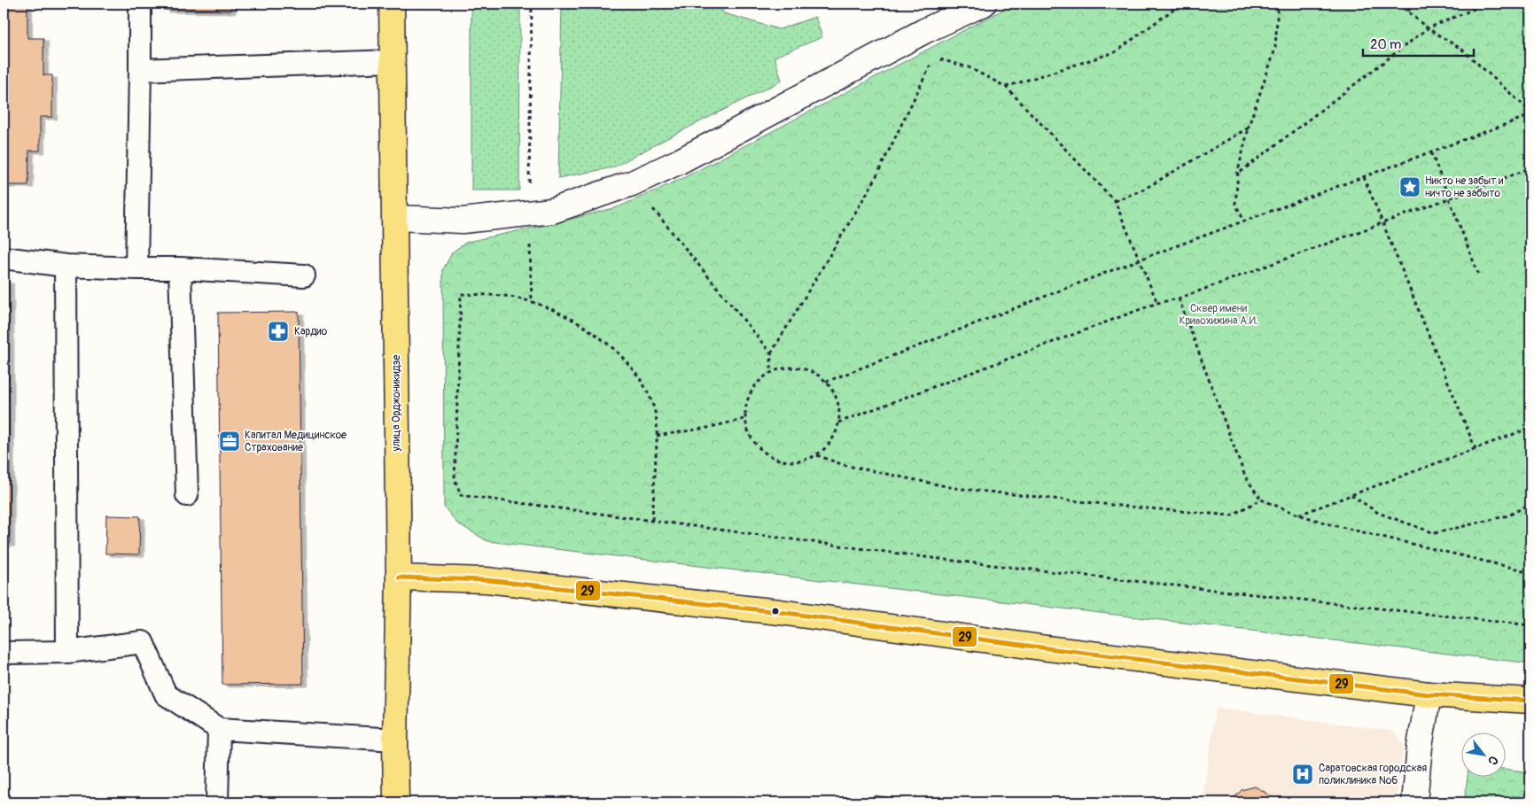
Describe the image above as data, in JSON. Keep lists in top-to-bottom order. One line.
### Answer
{"streets":{"main road":["улица Орджоникидзе"]},"parks":["Сквер имени Кривохижина А.И."],"places":{"place":["Никто не забыт и ничто не забыто"],"pharmacy":["Кардио"],"office":["Капитал Медицинское Страхование"],"hospital":["Саратовская городская поликлиника №6"]},"lines":["transit line 29"],"scale_bar":"20 m","north":"bottom right"}
